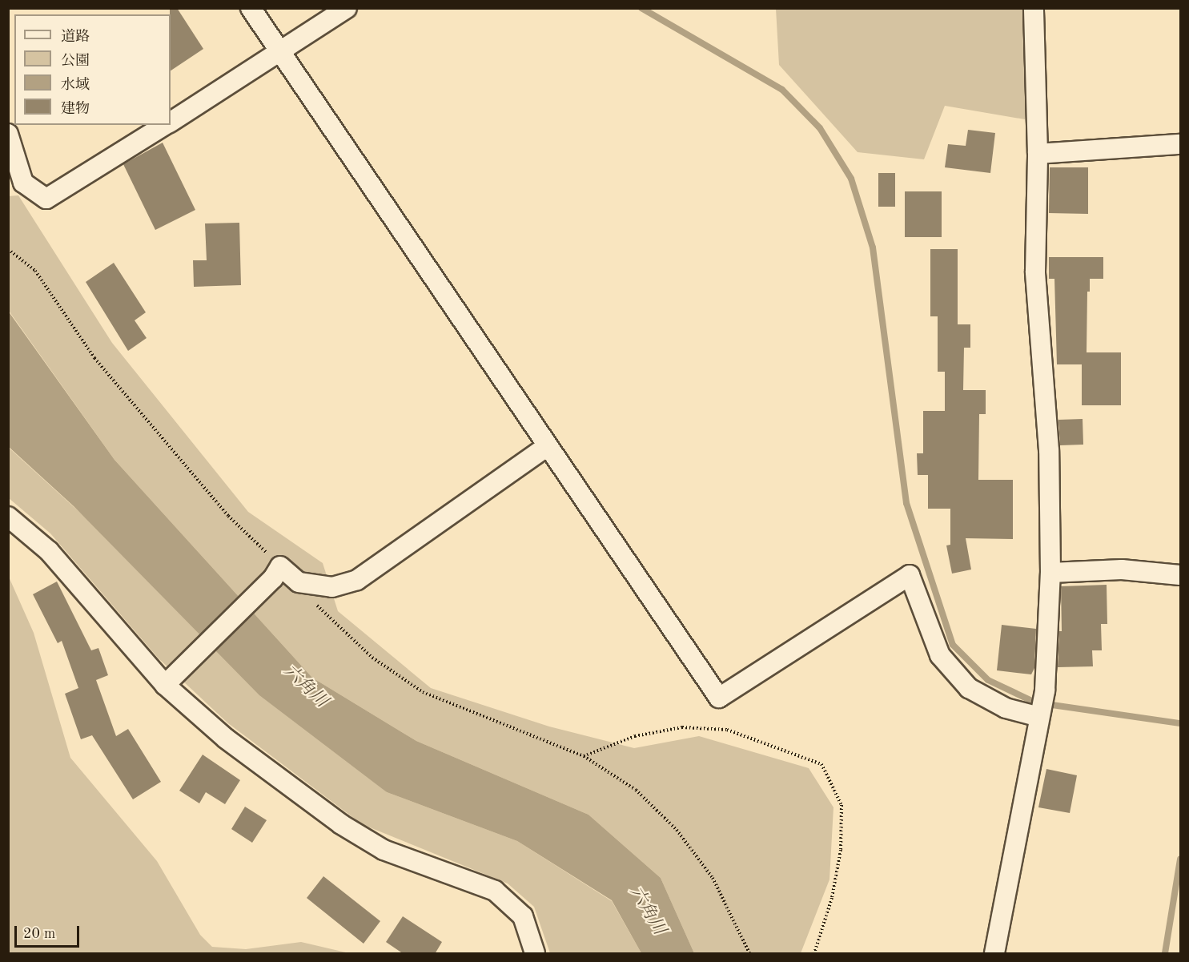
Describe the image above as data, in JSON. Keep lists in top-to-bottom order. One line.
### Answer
{"water":["六角川"],"legend":["道路","公園","水域","建物"],"scale_bar":"20 m"}
